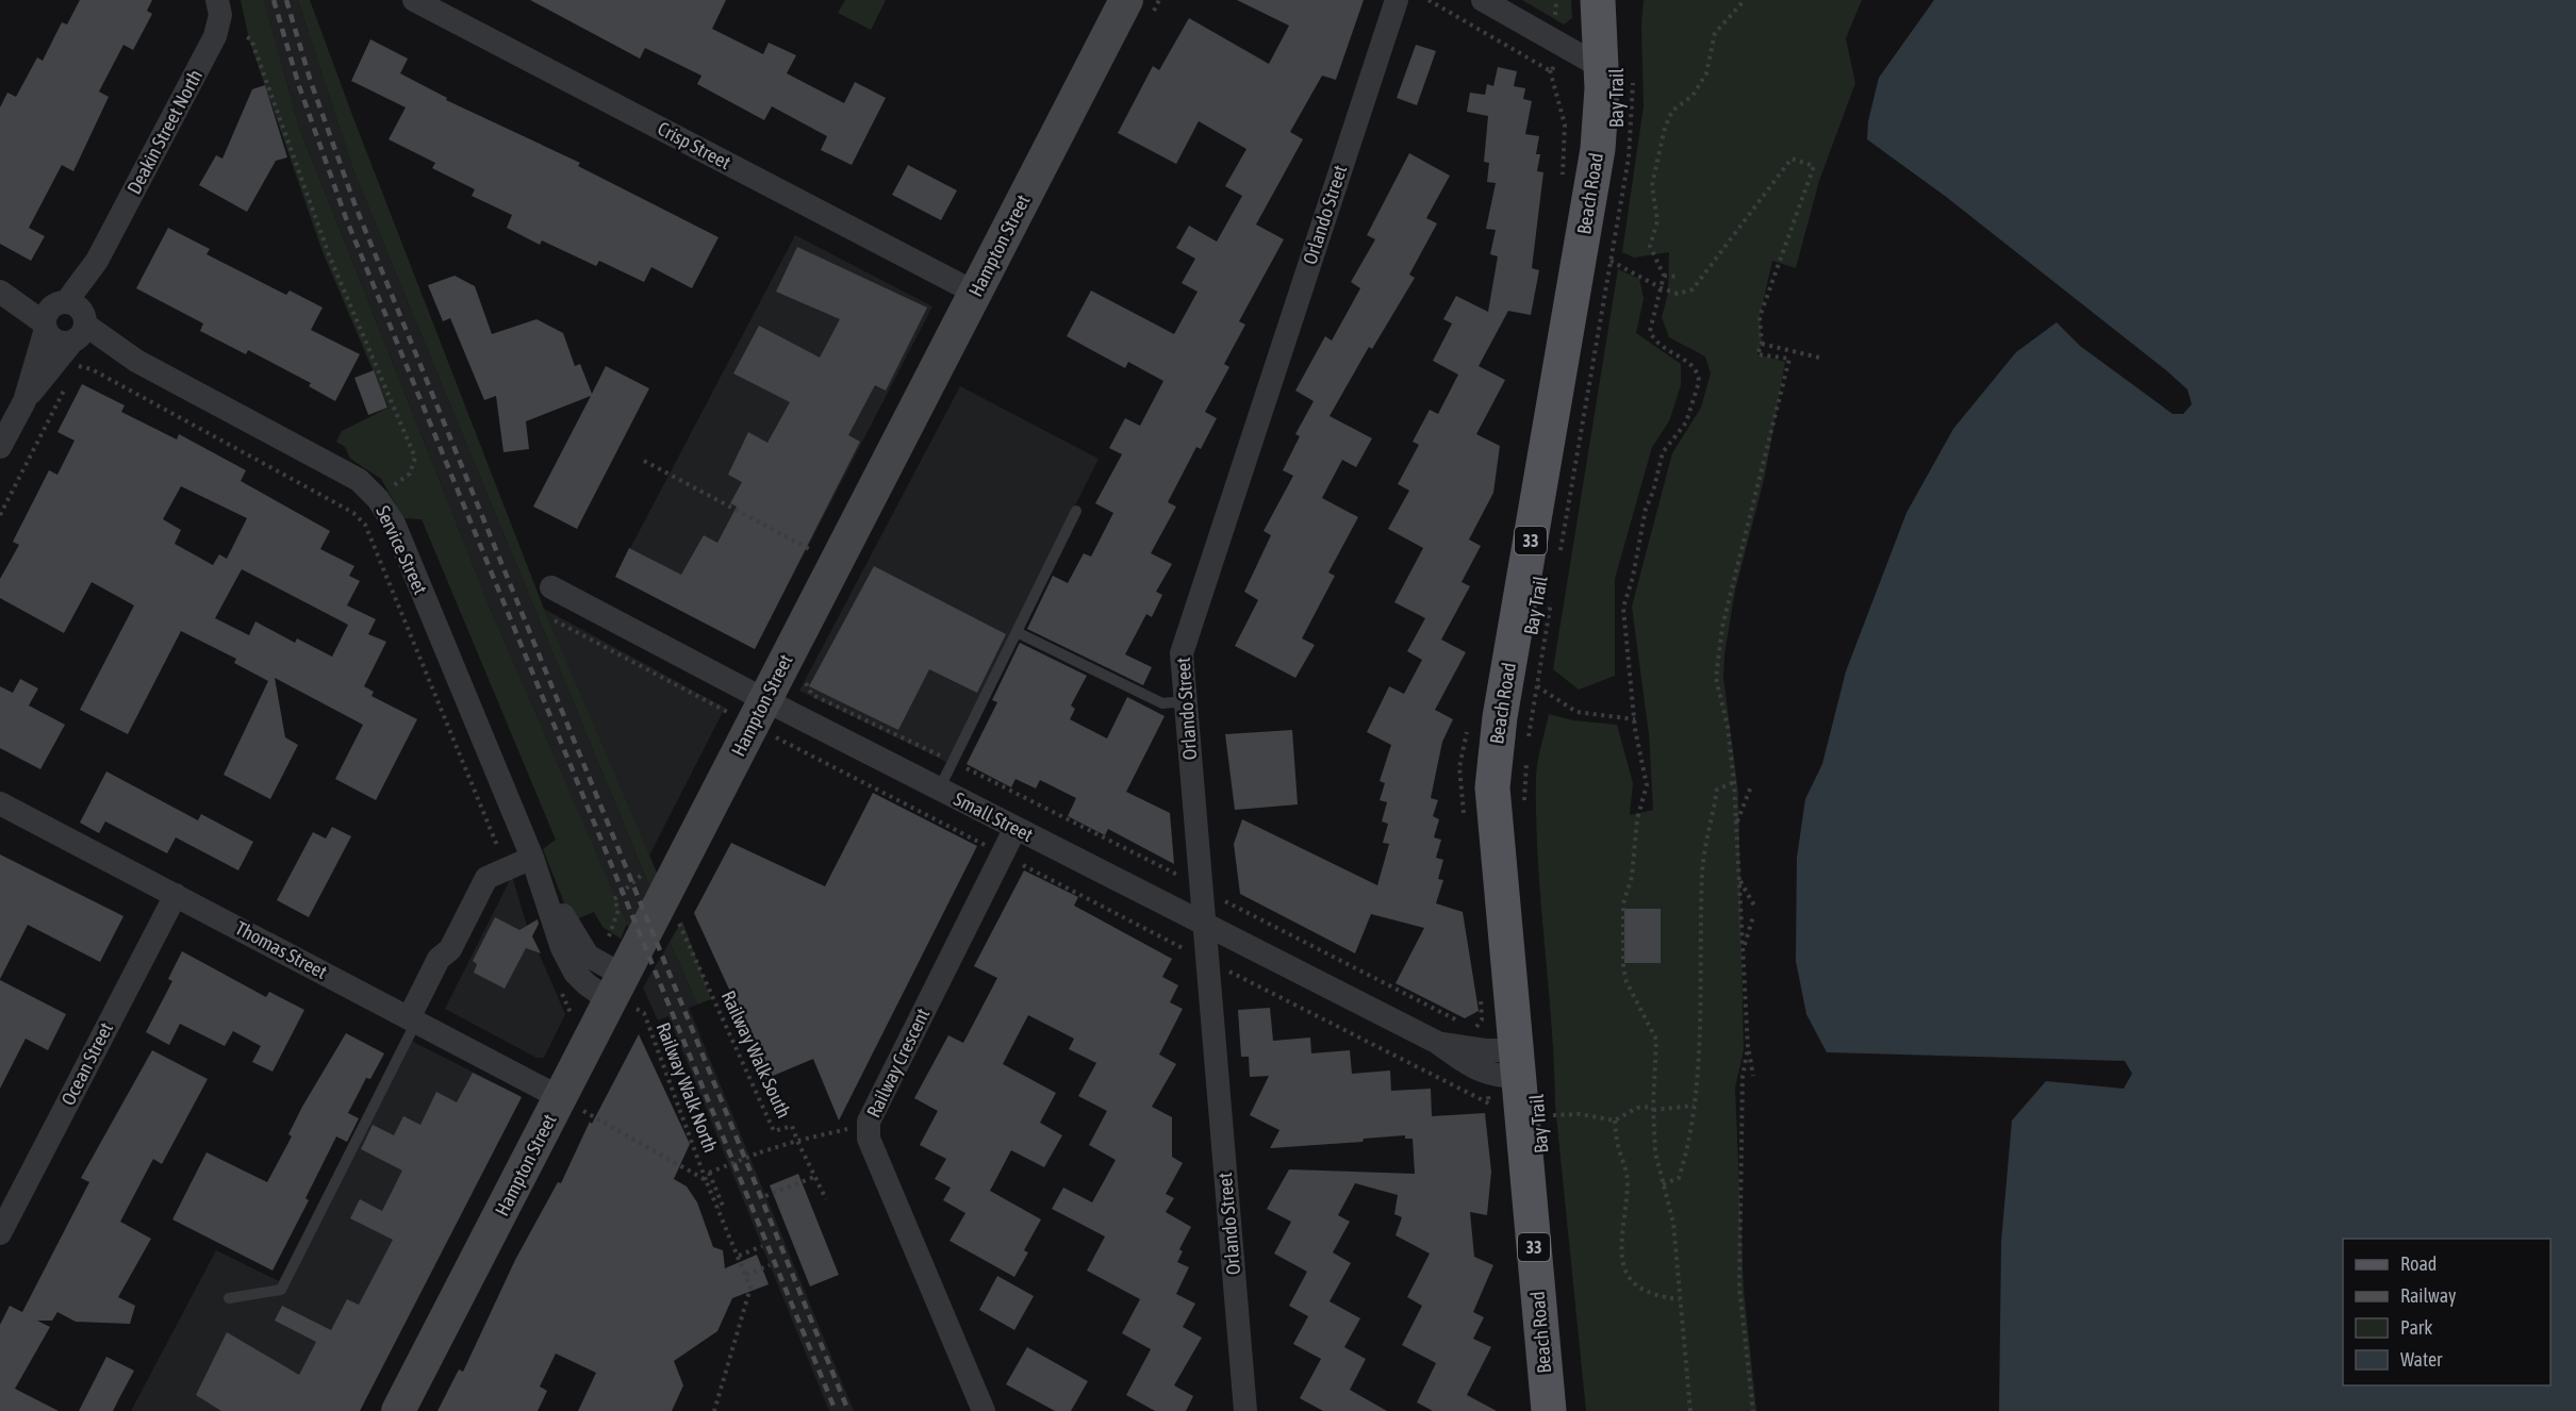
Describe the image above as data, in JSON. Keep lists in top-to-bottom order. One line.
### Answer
{"streets":{"main road":["Beach Road","Hampton Street","33"],"street":["Deakin Street North","Crisp Street","Orlando Street","Service Street","Small Street","Thomas Street","Railway Crescent","Ocean Street"],"path":["Bay Trail","Railway Walk South","Railway Walk North"]},"crossings":[["Deakin Street North","Service Street"],["Crisp Street","Hampton Street"],["Beach Road","Small Street"],["Orlando Street","Small Street"],["Hampton Street","Service Street"],["Hampton Street","Small Street"],["Hampton Street","Thomas Street"],["Hampton Street","Railway Walk South"],["Hampton Street","Railway Walk North"],["Service Street","Railway Walk North"],["Small Street","Railway Crescent"],["Thomas Street","Ocean Street"],["Railway Walk South","Railway Crescent"]],"legend":["Road","Railway","Park","Water"]}
